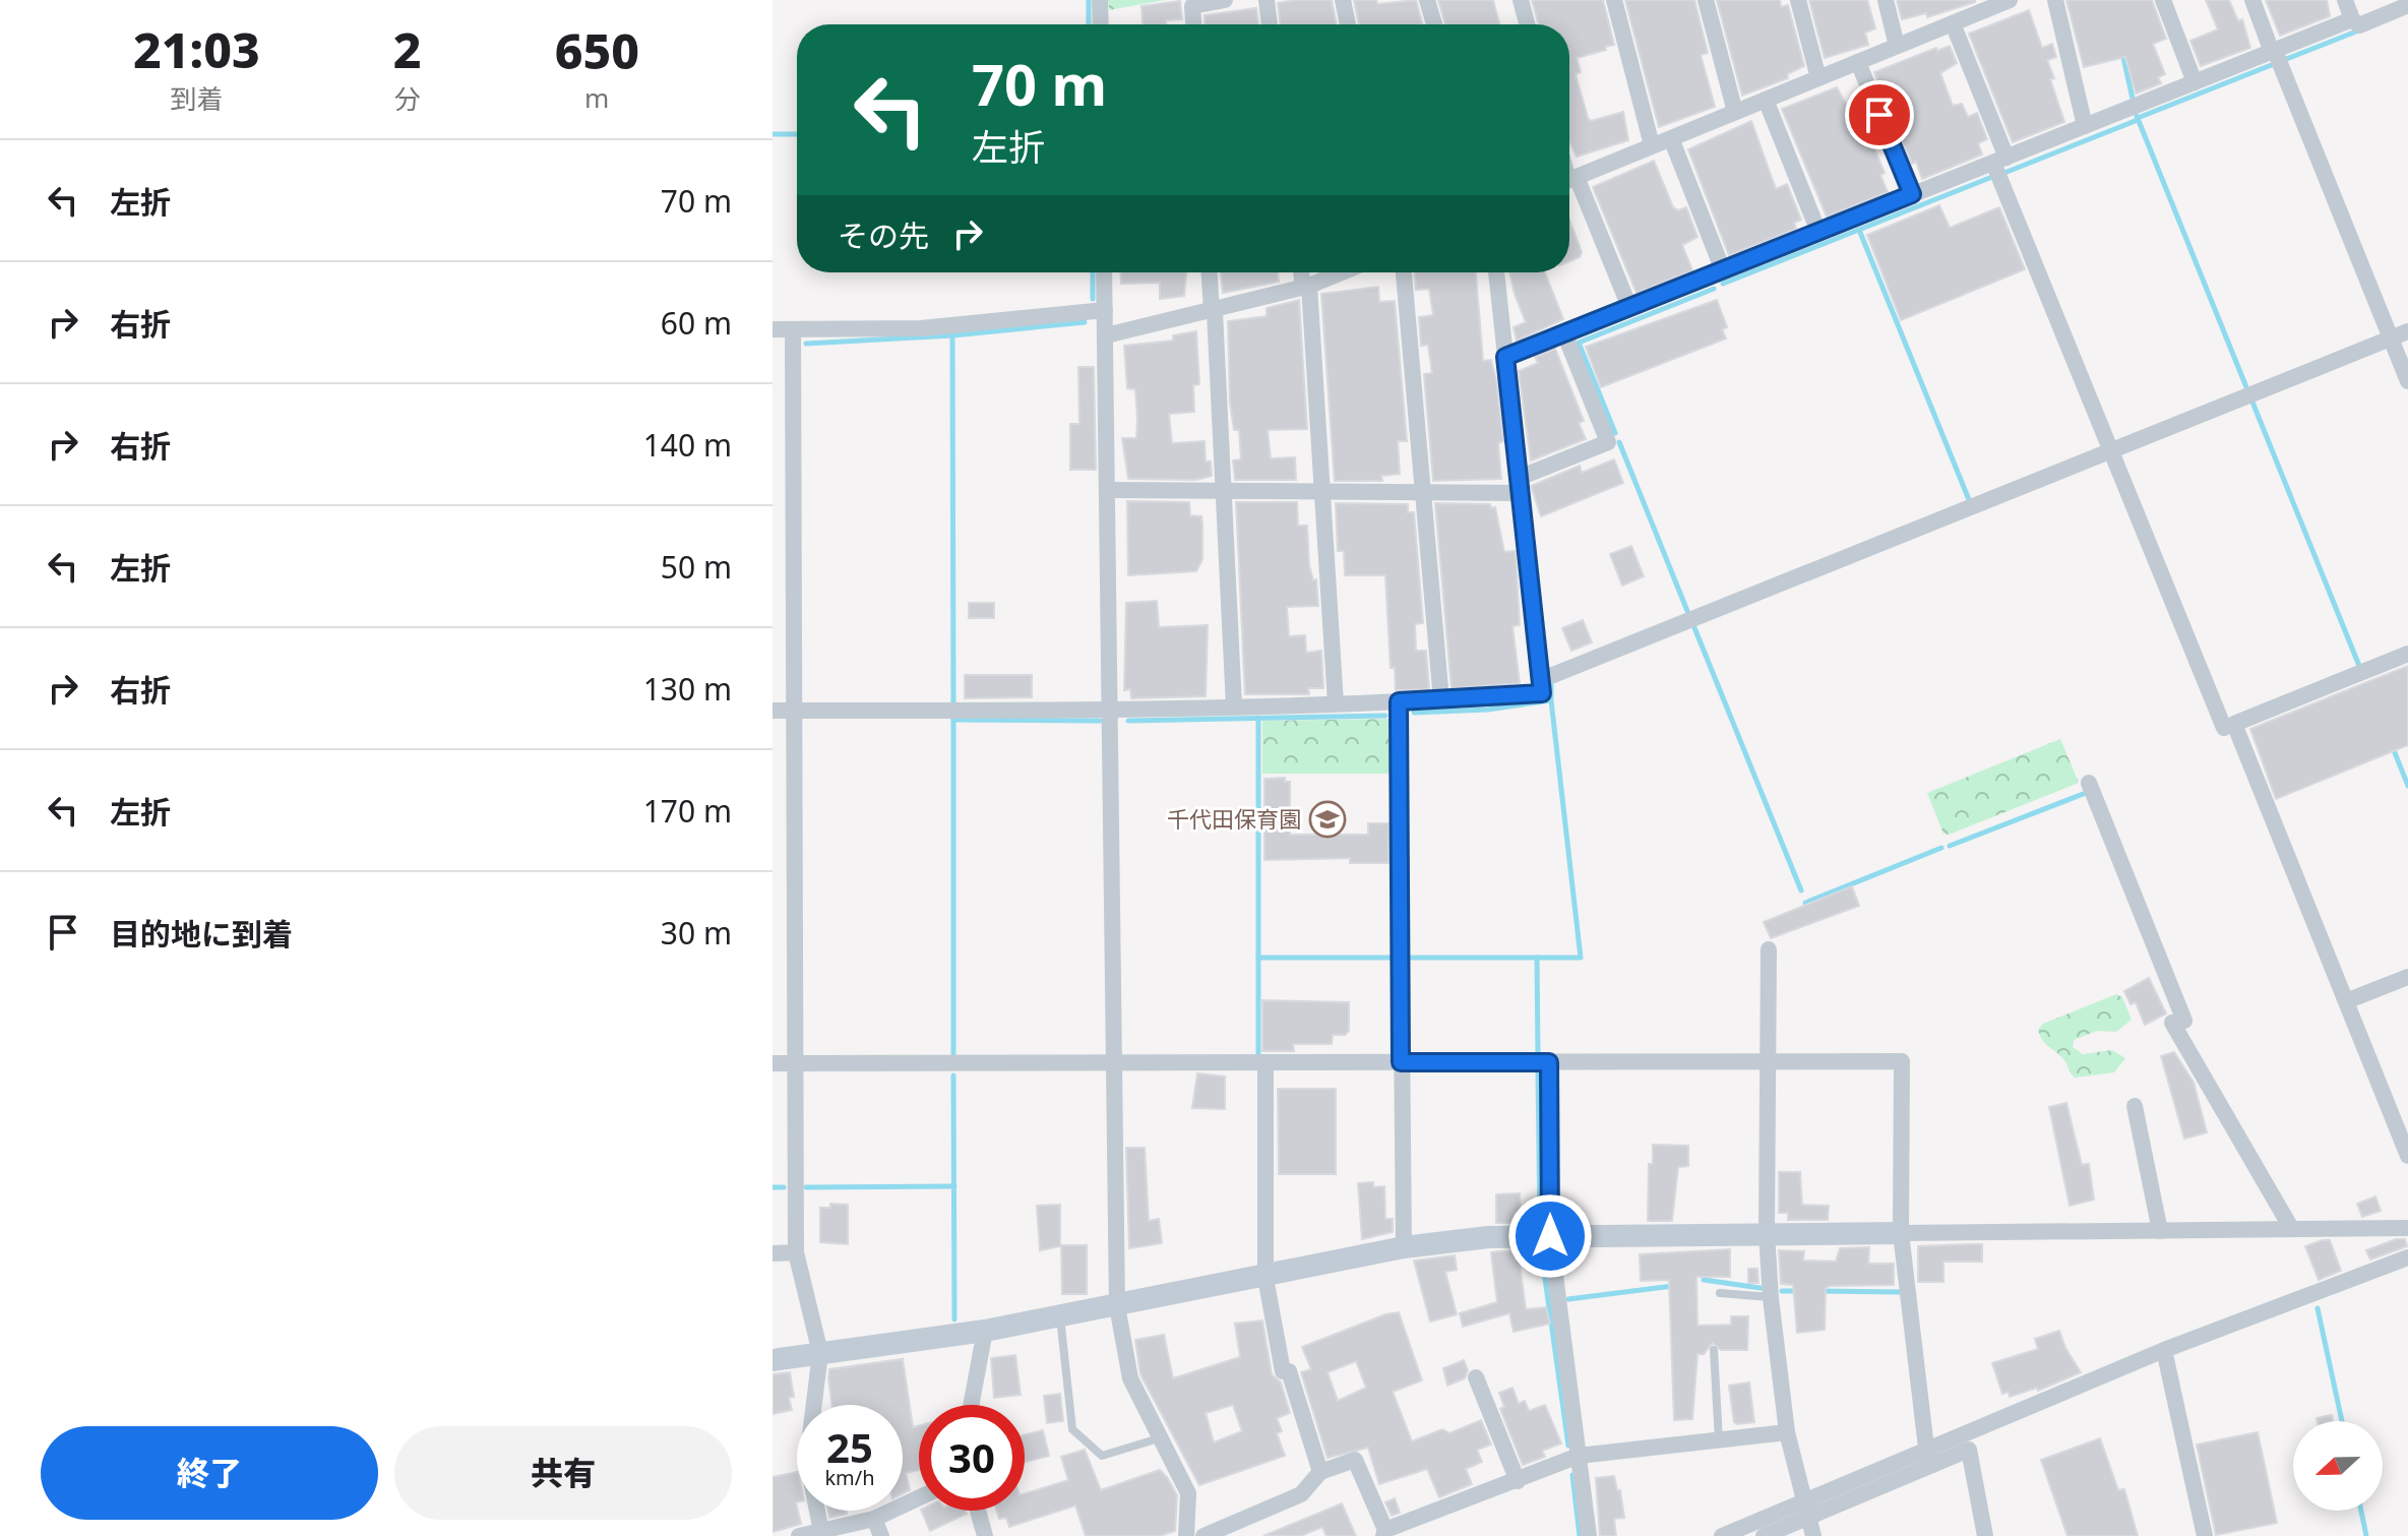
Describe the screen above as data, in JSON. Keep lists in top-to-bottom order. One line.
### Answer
{"places":{"school or university":["千代田保育園"]},"north":"left","page":{"eta":["21:03","到着","2","分","650","m"],"turn":["70 m","左折"],"list":[{"name":"左折","value":"70 m"},{"name":"右折","value":"60 m"},{"name":"右折","value":"140 m"},{"name":"左折","value":"50 m"},{"name":"右折","value":"130 m"},{"name":"左折","value":"170 m"},{"name":"目的地に到着","value":"30 m"}],"then":"その先","speed":"25 km/h","limit":"30","buttons":["終了","共有"]}}
